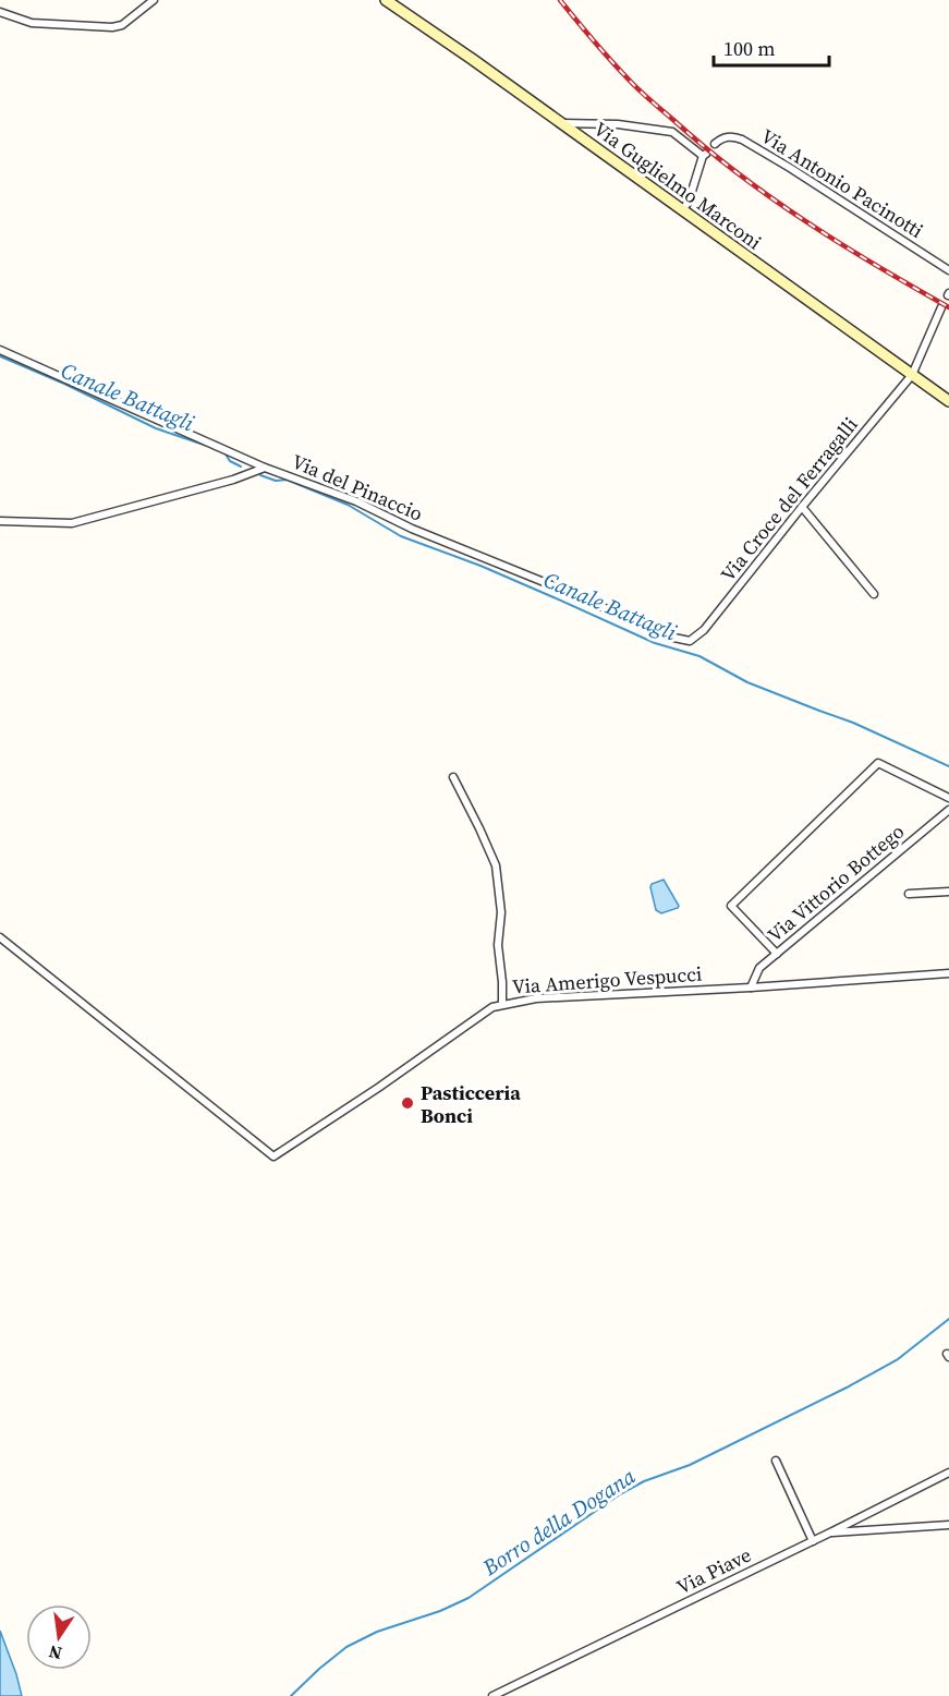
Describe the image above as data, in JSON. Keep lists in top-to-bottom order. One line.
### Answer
{"streets":{"street":["Via Antonio Pacinotti","Via Guglielmo Marconi","Via del Pinaccio","Via Croce del Ferragalli","Via Vittorio Bottego","Via Amerigo Vespucci","Via Piave"]},"crossings":[["Via Guglielmo Marconi","Via Croce del Ferragalli"],["Via del Pinaccio","Via Croce del Ferragalli"],["Via Vittorio Bottego","Via Amerigo Vespucci"]],"water":["Canale Battagli","Borro della Dogana"],"places":["Pasticceria Bonci"],"scale_bar":"100 m","north":"bottom"}
